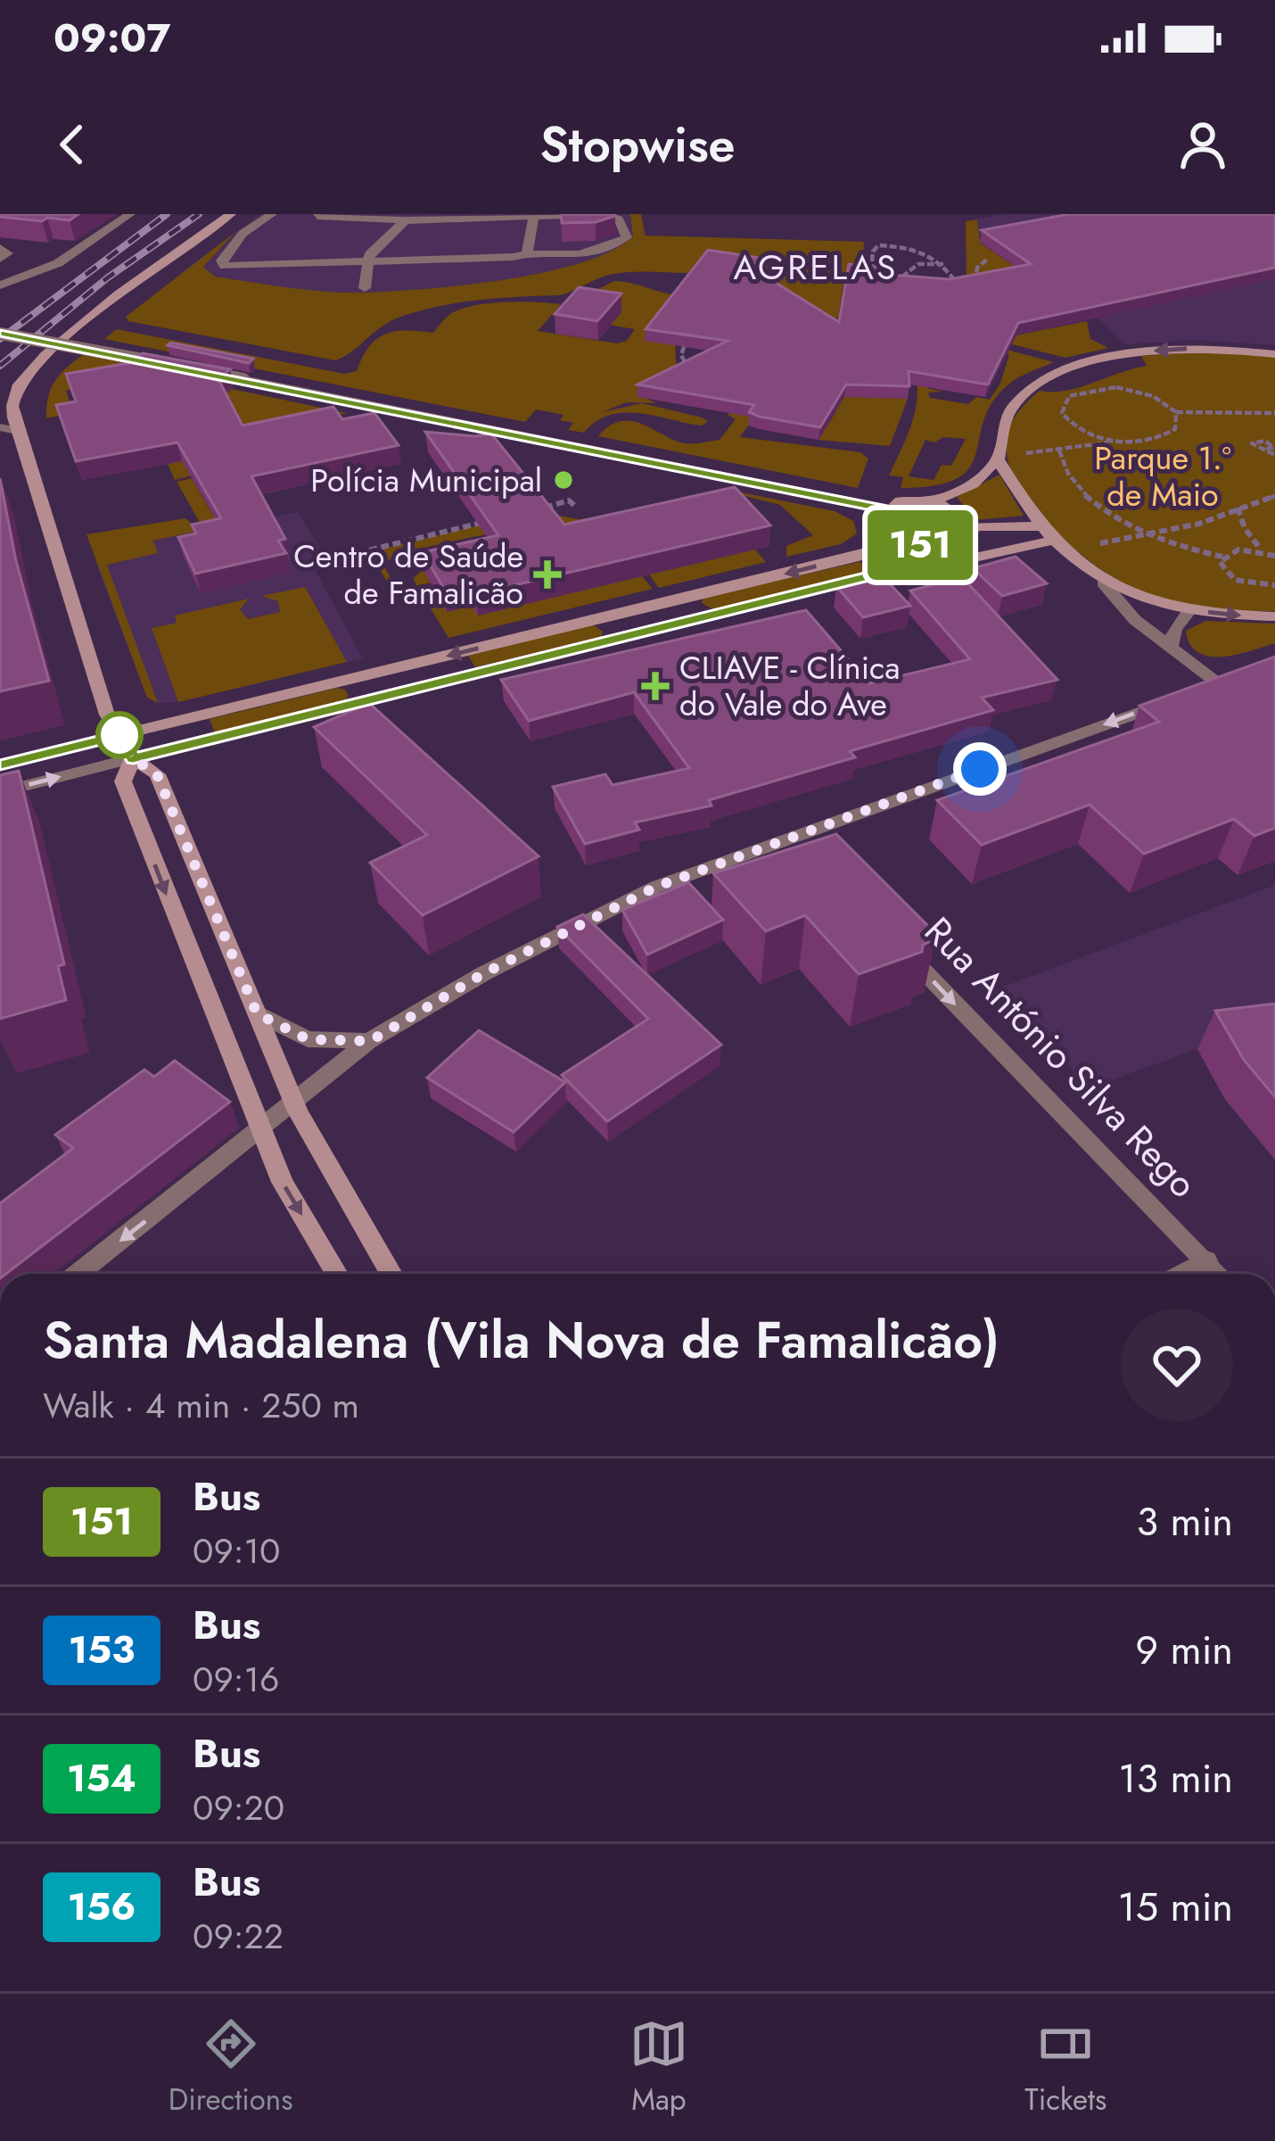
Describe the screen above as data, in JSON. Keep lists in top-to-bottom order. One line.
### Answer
{"streets":{"street":["Rua António Silva Rego"]},"one_way":["Rua António Silva Rego"],"districts":["AGRELAS"],"parks":["Parque 1.º de Maio"],"places":{"other":["Polícia Municipal"],"health":["Centro de Saúde de Famalicão","CLIAVE - Clínica do Vale do Ave"]},"lines":["bus line 151"],"page":{"status":"09:07","header":"Stopwise","on_map":"151","heading":["Santa Madalena (Vila Nova de Famalicão)","Walk · 4 min · 250 m"],"list":[{"mark":"151","name":"Bus","note":"09:10","value":"3 min"},{"mark":"153","name":"Bus","note":"09:16","value":"9 min"},{"mark":"154","name":"Bus","note":"09:20","value":"13 min"},{"mark":"156","name":"Bus","note":"09:22","value":"15 min"}],"tabs":["Directions","Map","Tickets"]}}
